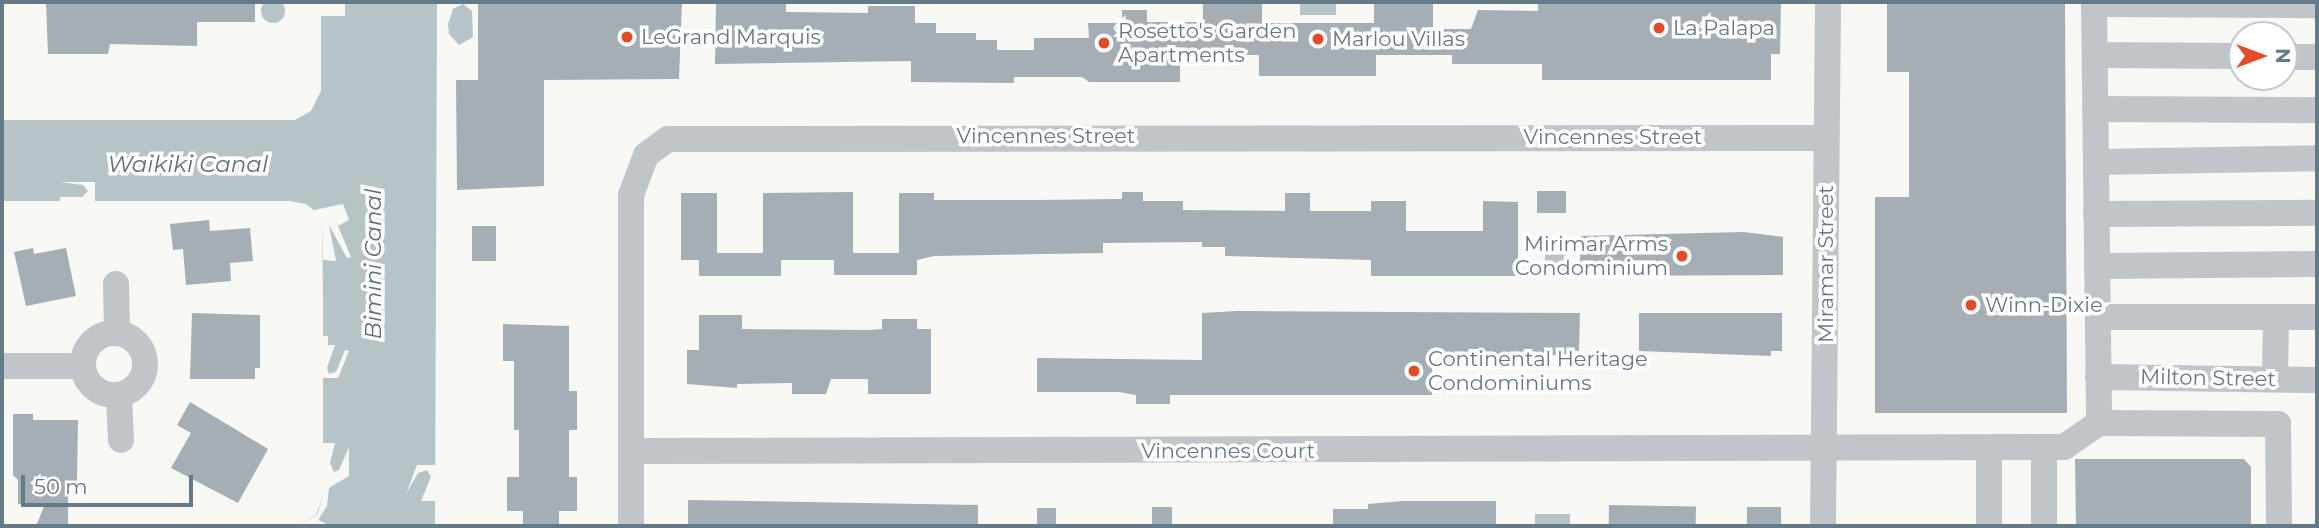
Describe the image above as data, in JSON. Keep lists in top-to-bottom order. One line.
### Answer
{"streets":{"street":["Vincennes Street","Miramar Street","Milton Street","Vincennes Court"]},"crossings":[["Vincennes Street","Miramar Street"],["Vincennes Street","Vincennes Court"],["Miramar Street","Vincennes Court"]],"water":["Waikiki Canal","Bimini Canal"],"places":["La Palapa","LeGrand Marquis","Marlou Villas","Rosetto's Garden Apartments","Mirimar Arms Condominium","Winn-Dixie","Continental Heritage Condominiums"],"scale_bar":"50 m","north":"right"}
